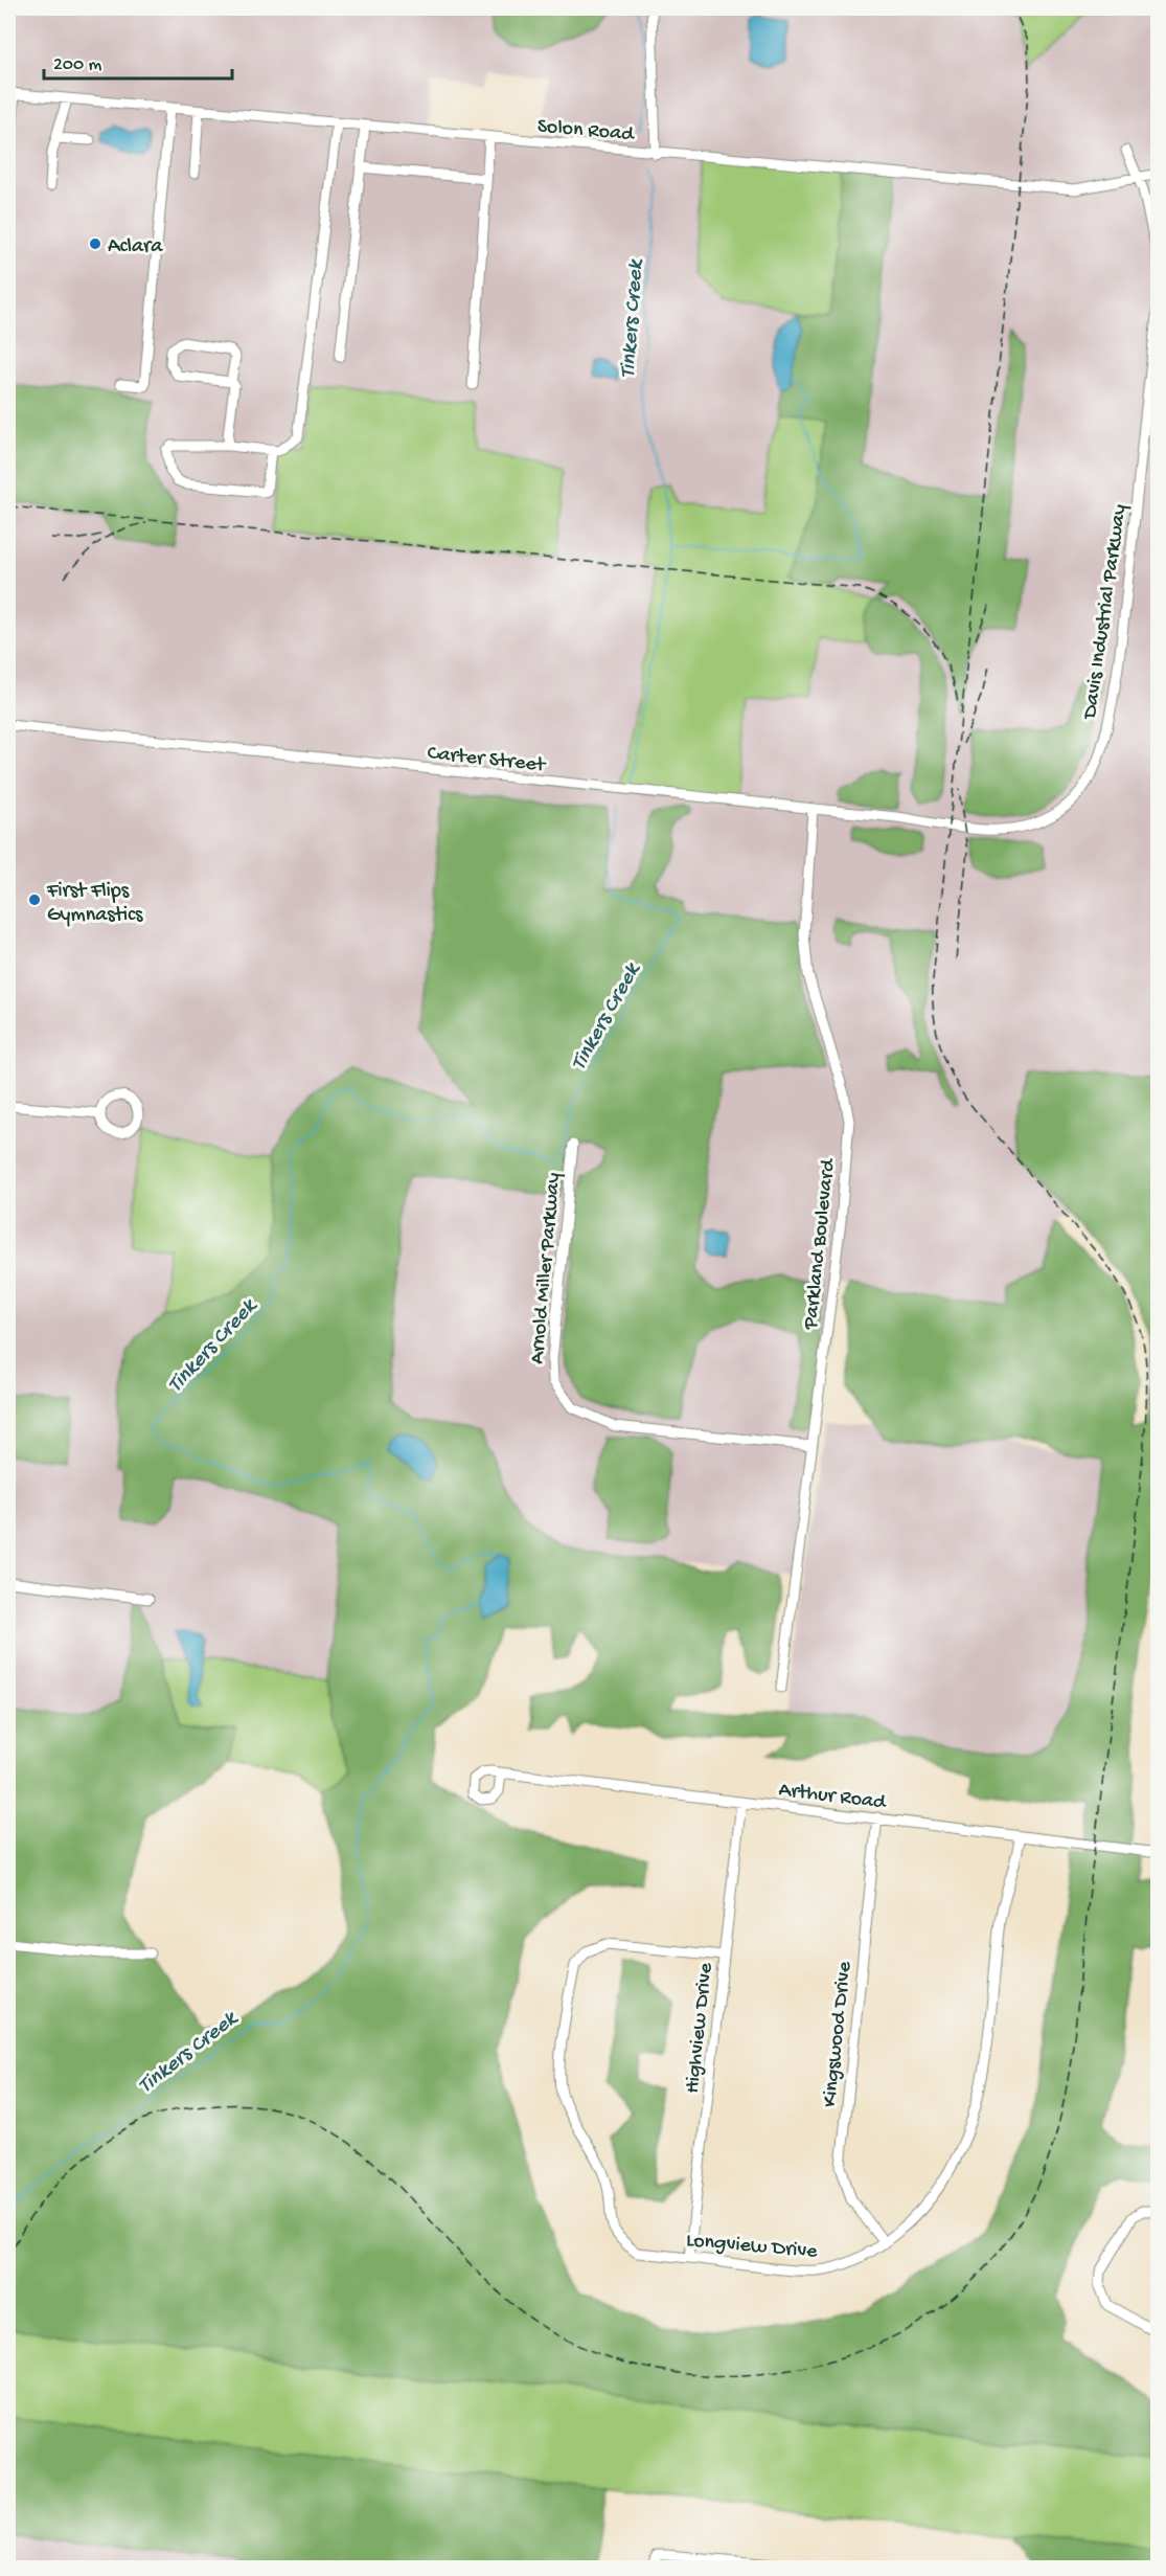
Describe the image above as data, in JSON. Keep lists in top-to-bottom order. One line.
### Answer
{"streets":{"street":["Solon Road","Davis Industrial Parkway","Carter Street","Parkland Boulevard","Arnold Miller Parkway","Arthur Road","Highview Drive","Kingswood Drive","Longview Drive"]},"crossings":[["Davis Industrial Parkway","Carter Street"],["Carter Street","Parkland Boulevard"],["Parkland Boulevard","Arnold Miller Parkway"],["Arthur Road","Highview Drive"],["Arthur Road","Kingswood Drive"],["Arthur Road","Longview Drive"],["Highview Drive","Longview Drive"],["Kingswood Drive","Longview Drive"]],"water":["Tinkers Creek"],"places":["Aclara","First Flips Gymnastics"],"scale_bar":"200 m"}
